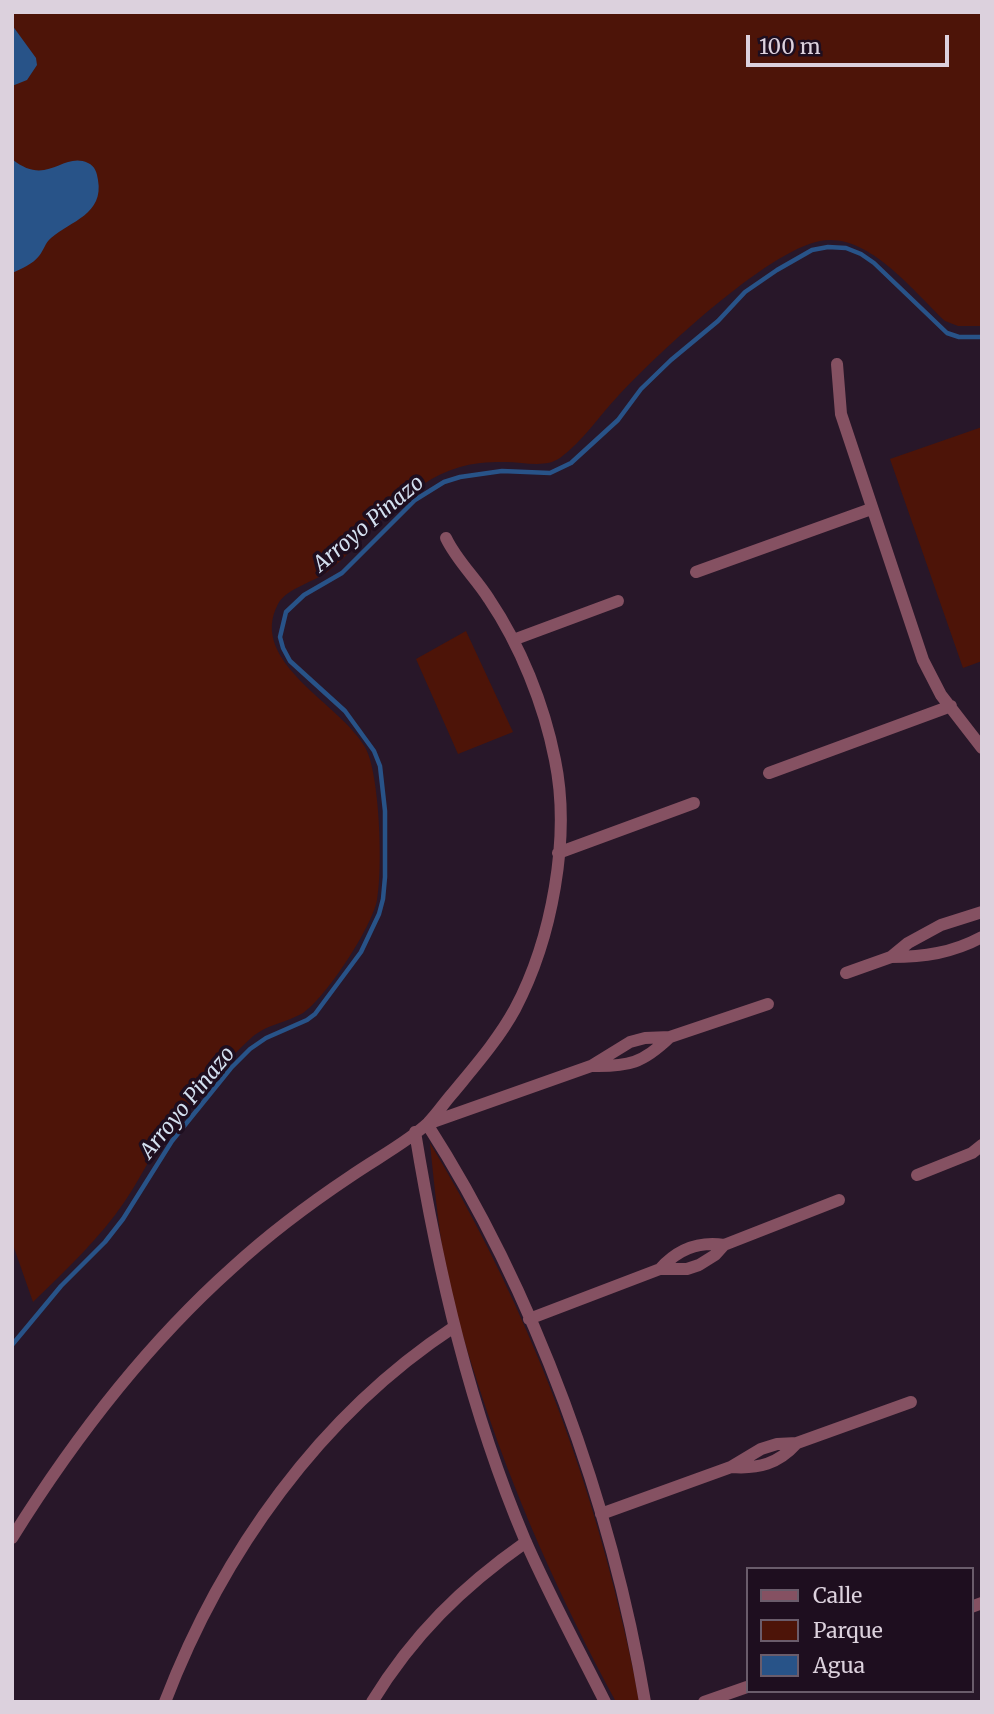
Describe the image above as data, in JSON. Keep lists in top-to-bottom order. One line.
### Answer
{"water":["Arroyo Pinazo"],"legend":["Calle","Parque","Agua"],"scale_bar":"100 m"}
